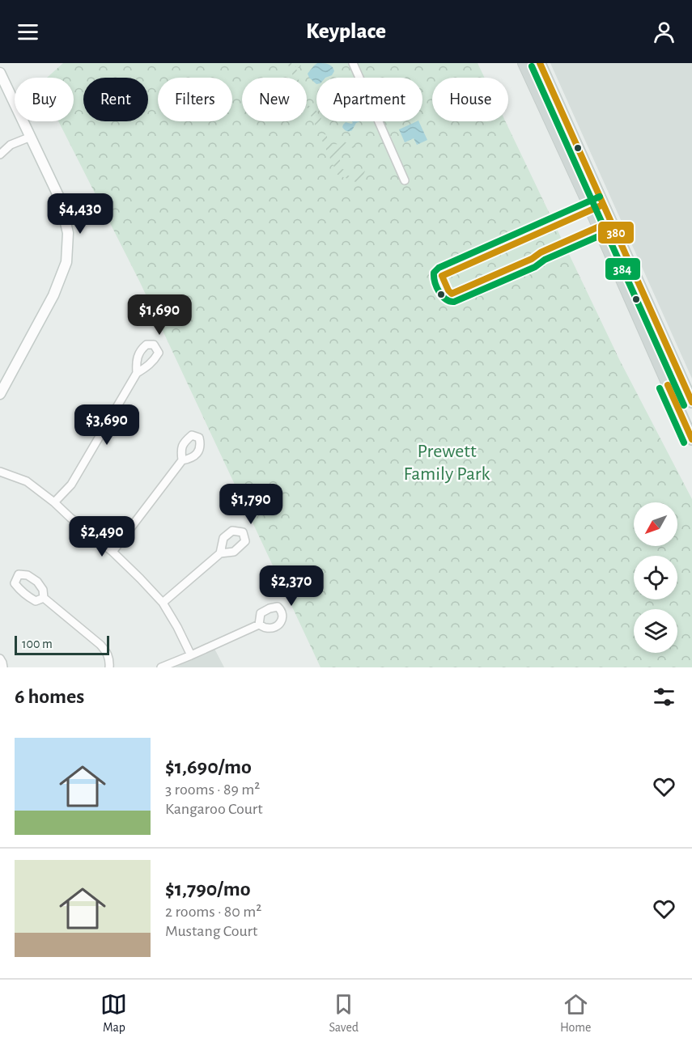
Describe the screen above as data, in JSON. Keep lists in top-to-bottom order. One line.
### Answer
{"parks":["Prewett Family Park"],"lines":["transit line 380","transit line 384"],"scale_bar":"100 m","north":"bottom left","page":{"header":"Keyplace","chip":["Buy","Rent","Filters","New","Apartment","House"],"price":["$4,430","$1,690","$3,690","$1,790","$2,490","$2,370"],"scale":"100 m","heading":"6 homes","list":[{"name":"$1,690/mo","note":"3 rooms · 89 m² · Kangaroo Court"},{"name":"$1,790/mo","note":"2 rooms · 80 m² · Mustang Court"}],"tabs":["Map","Saved","Home"]}}
